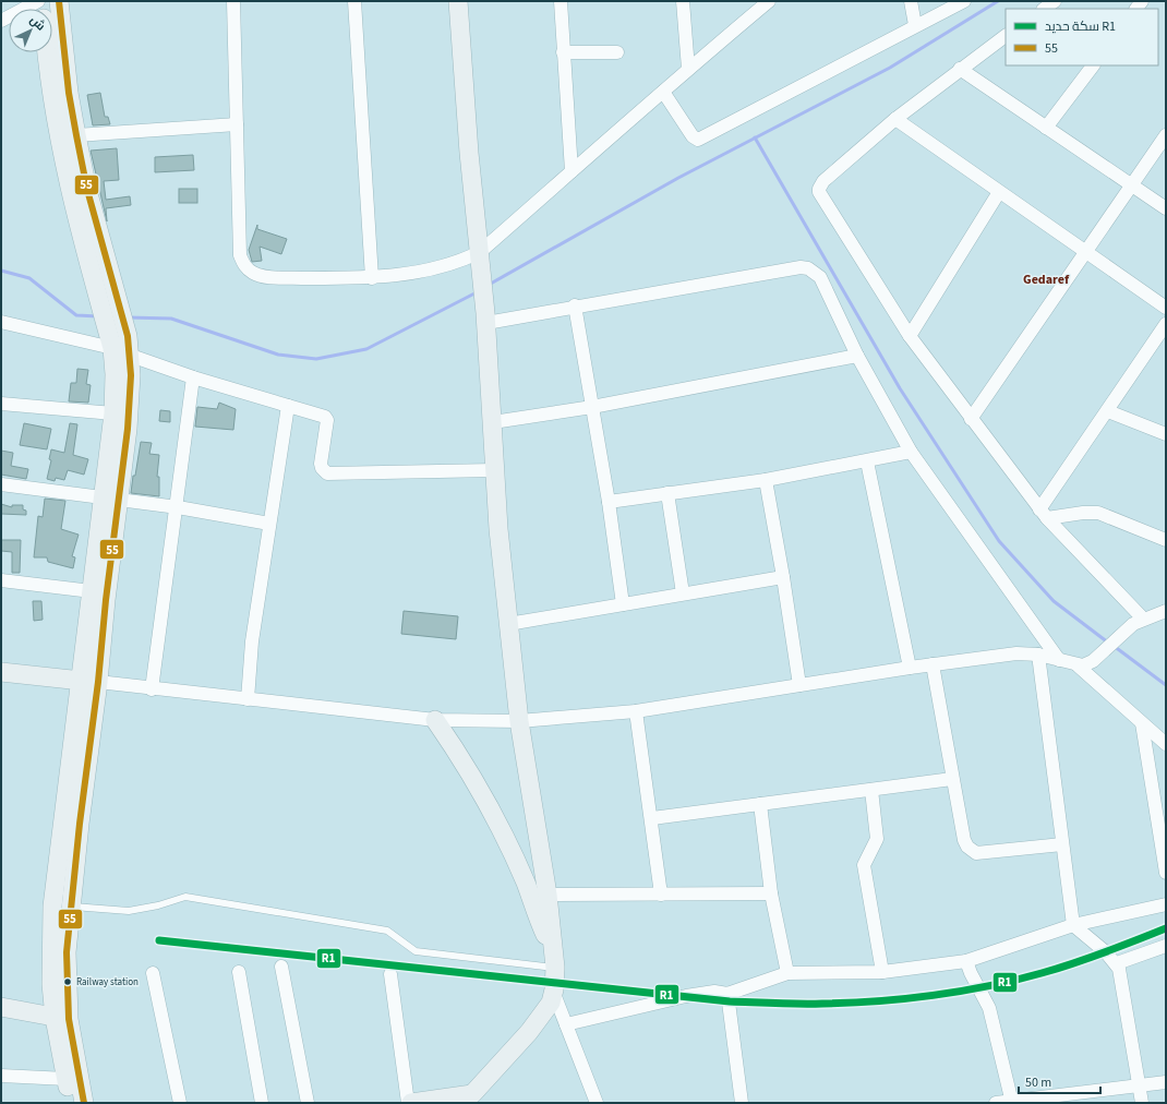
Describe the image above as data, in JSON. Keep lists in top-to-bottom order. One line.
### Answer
{"districts":["Gedaref"],"places":["Railway station"],"lines":["transit line 55","rail line R1"],"legend":["سكة حديد R1","55"],"scale_bar":"50 m","north":"top right"}
